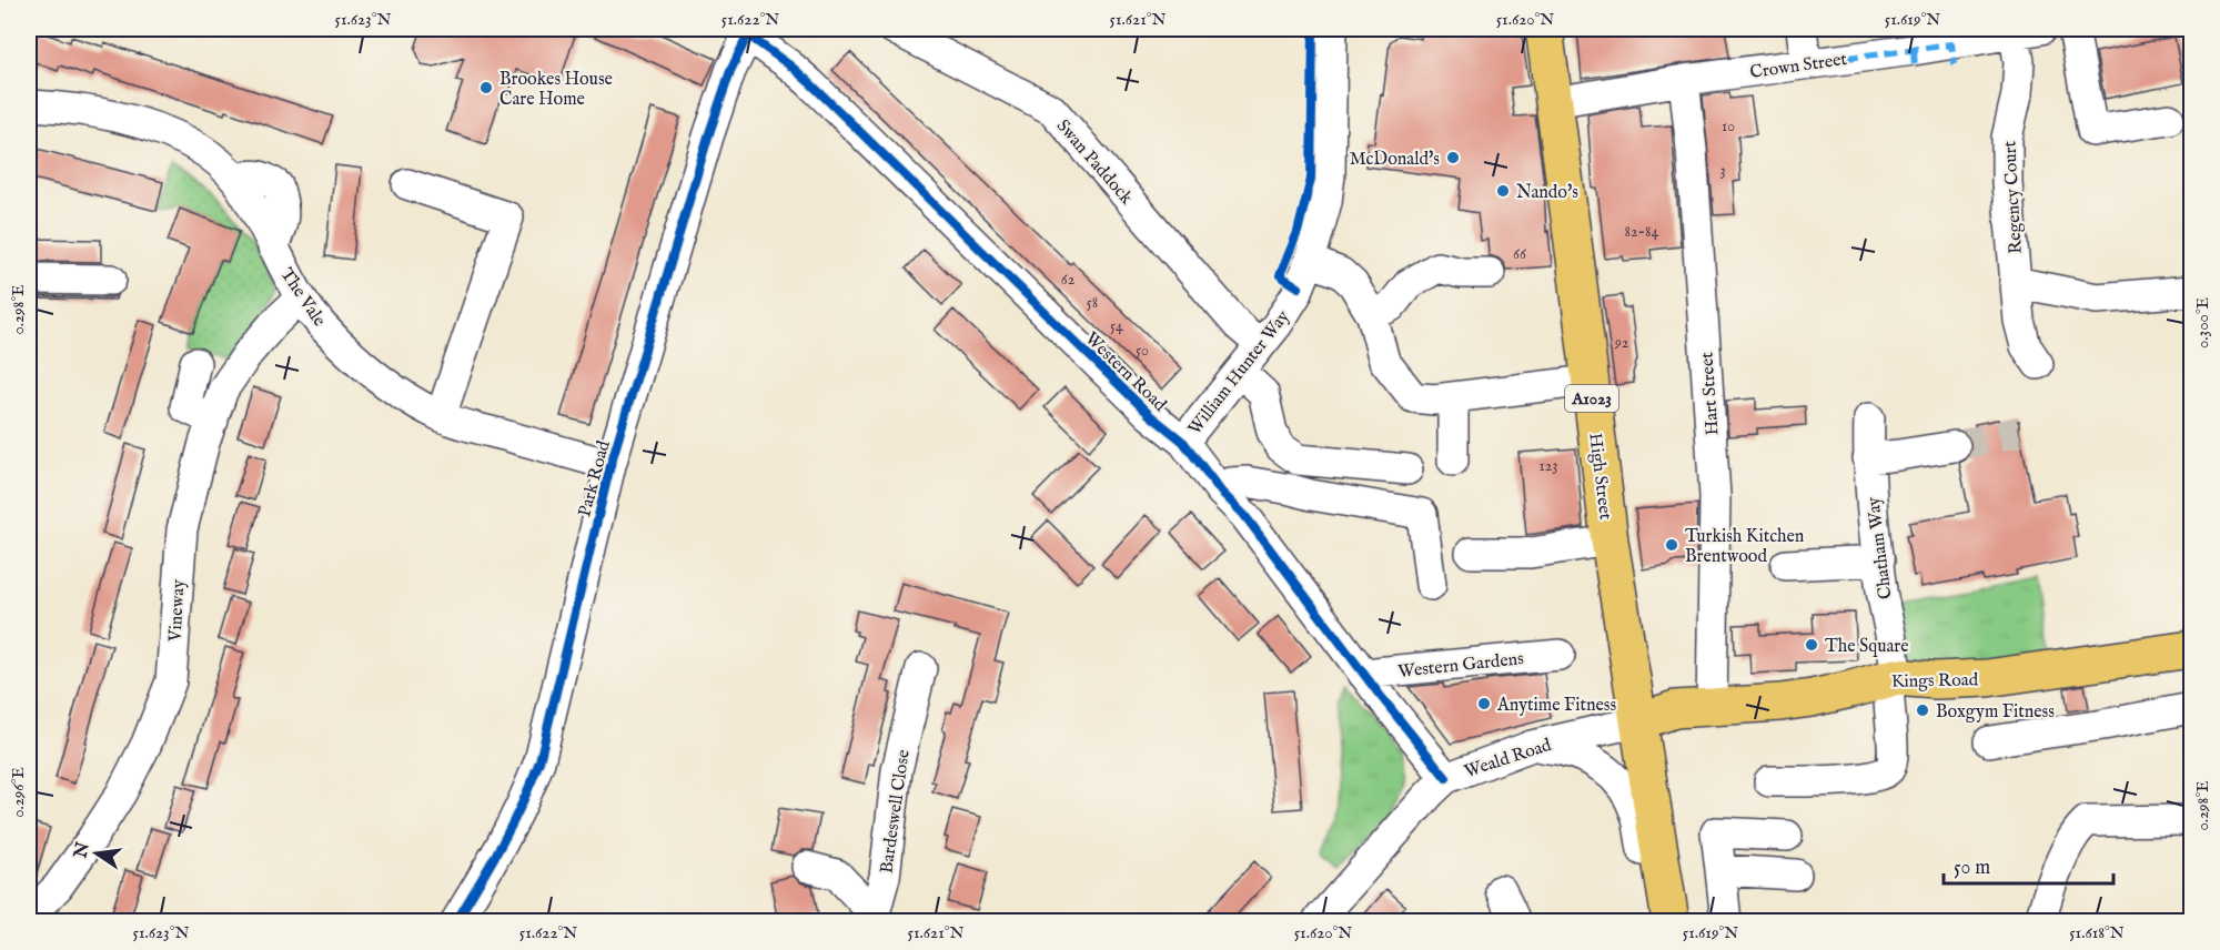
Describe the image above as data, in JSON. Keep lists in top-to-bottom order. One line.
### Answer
{"streets":{"main road":["A1023","High Street","Kings Road"],"street":["Crown Street","Swan Paddock","Regency Court","The Vale","Western Road","William Hunter Way","Hart Street","Park Road","Chatham Way","Vineway","Western Gardens","Weald Road","Bardeswell Close"]},"crossings":[["Crown Street","Regency Court"],["Crown Street","Hart Street"],["Crown Street","High Street"],["Swan Paddock","William Hunter Way"],["The Vale","Park Road"],["The Vale","Vineway"],["Western Road","William Hunter Way"],["Western Road","Park Road"],["Western Road","Western Gardens"],["Western Road","Weald Road"],["Hart Street","Kings Road"],["High Street","Kings Road"],["High Street","Weald Road"],["Chatham Way","Kings Road"],["Kings Road","Weald Road"]],"places":["Brookes House Care Home","McDonald's","Nando's","Turkish Kitchen Brentwood","The Square","Anytime Fitness","Boxgym Fitness"],"house_numbers":["10","3","82-84","66","62","58","54","92","50","123"],"scale_bar":"50 m","north":"left","coordinates":["51.623°N","51.622°N","51.621°N","51.620°N","51.619°N","0.298°E","0.300°E","0.296°E","51.618°N"]}
